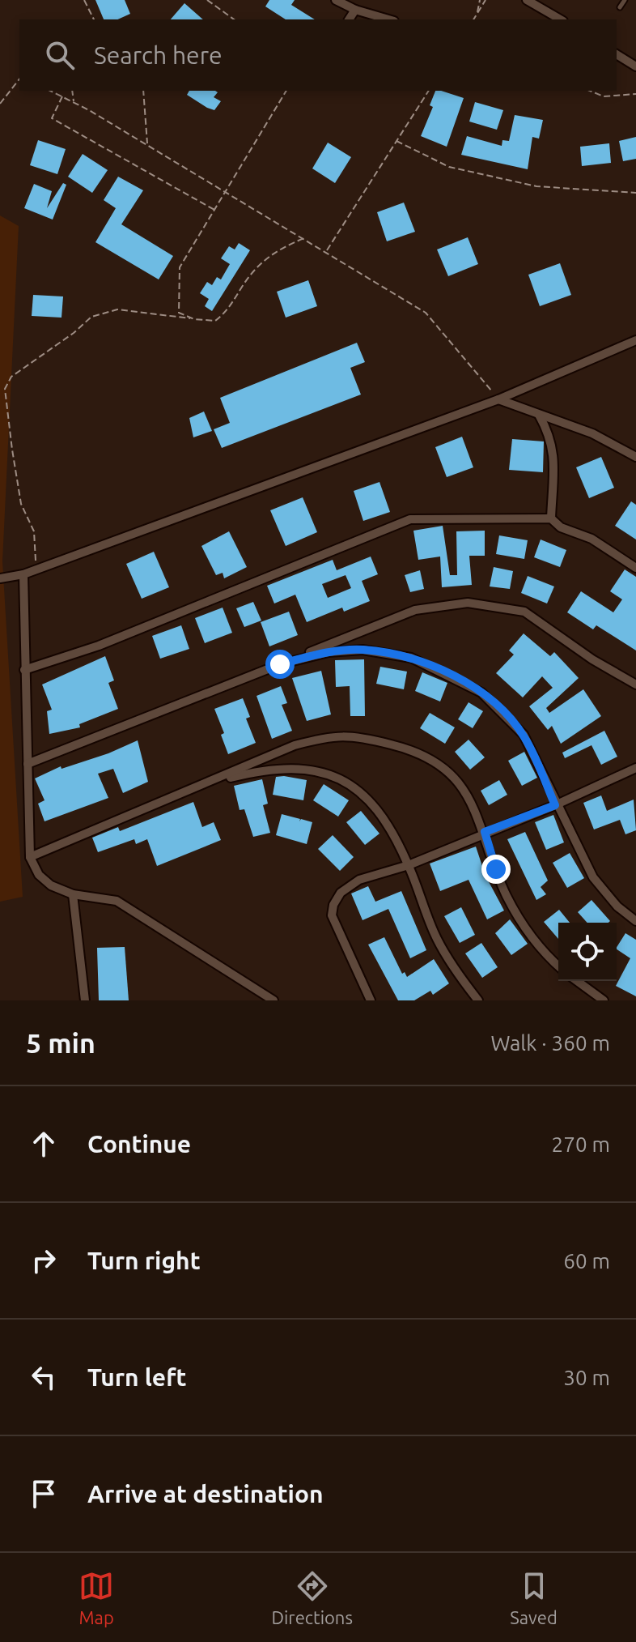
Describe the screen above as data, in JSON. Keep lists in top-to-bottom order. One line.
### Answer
{"page":{"search":"Search here","heading":["5 min","Walk · 360 m"],"list":[["Continue","270 m"],["Turn right","60 m"],["Turn left","30 m"],"Arrive at destination"],"nav":["Map","Directions","Saved"]}}
